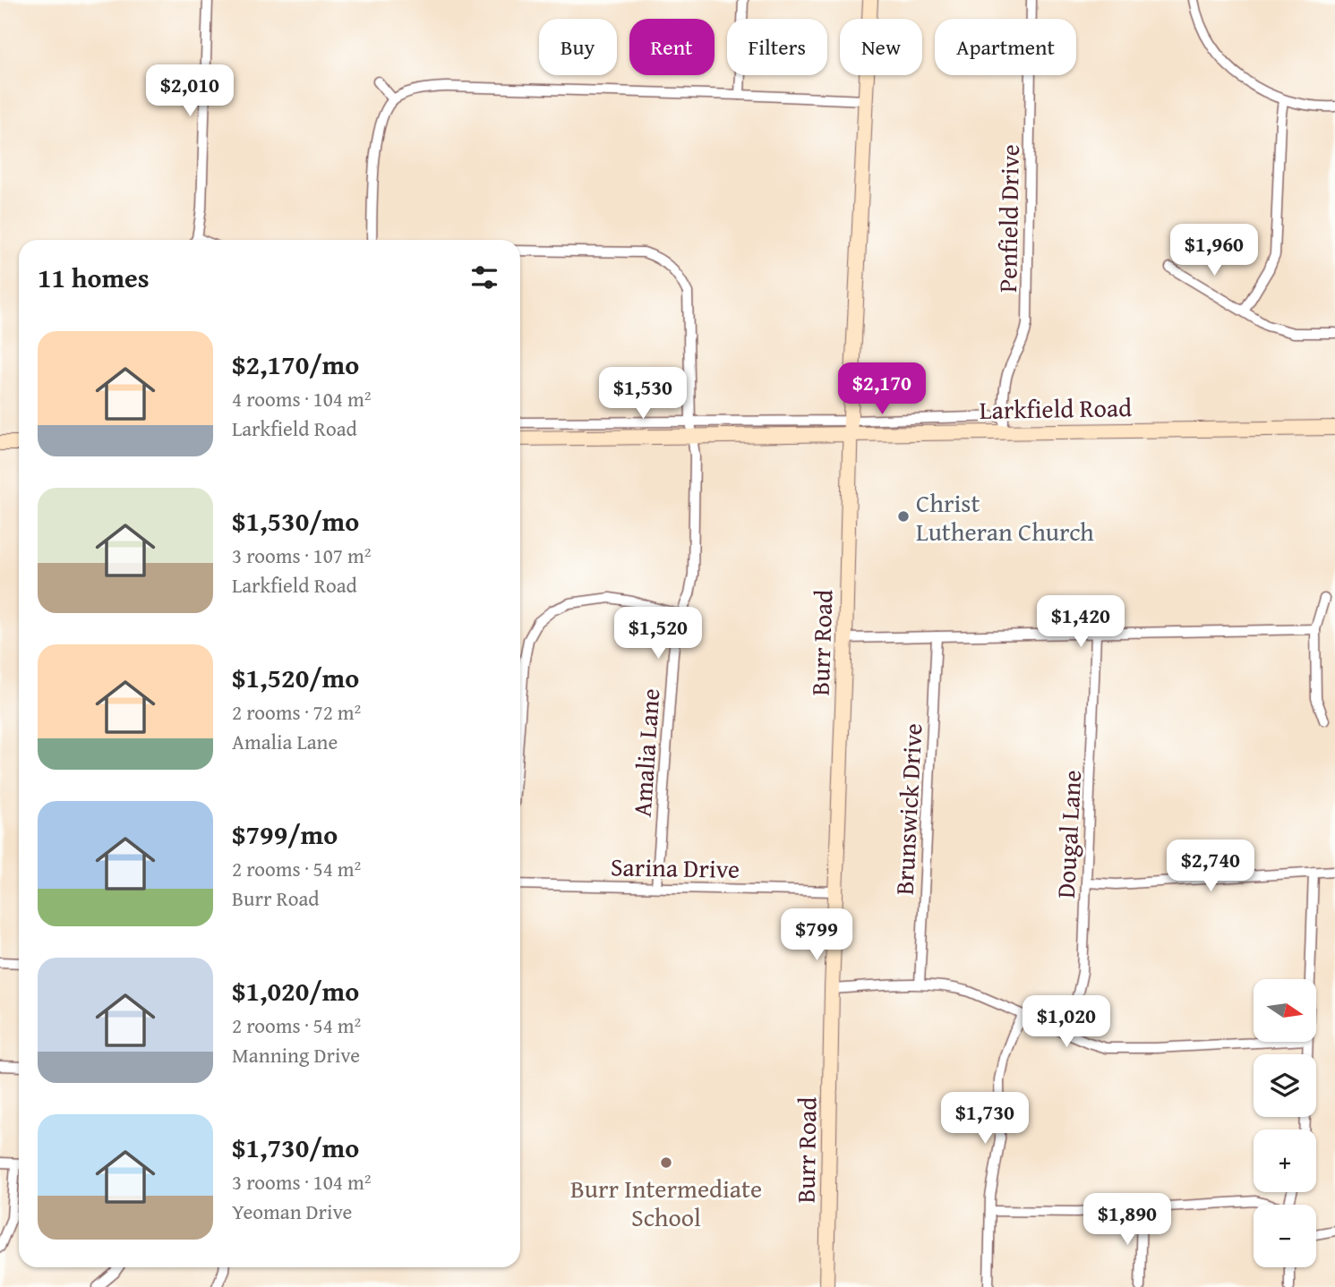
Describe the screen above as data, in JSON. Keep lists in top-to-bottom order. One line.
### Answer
{"streets":{"street":["Penfield Drive","Larkfield Road","Burr Road","Amalia Lane","Brunswick Drive","Dougal Lane","Sarina Drive"]},"crossings":[["Penfield Drive","Larkfield Road"],["Larkfield Road","Burr Road"],["Larkfield Road","Amalia Lane"],["Burr Road","Sarina Drive"],["Amalia Lane","Sarina Drive"]],"places":["Christ Lutheran Church","Burr Intermediate School"],"north":"right","page":{"chip":["Buy","Rent","Filters","New","Apartment"],"price":["$2,010","$1,960","$2,170","$1,530","$1,420","$1,520","$2,740","$799","$1,020","$1,730","$1,890"],"heading":"11 homes","list":[{"name":"$2,170/mo","note":"4 rooms · 104 m² · Larkfield Road"},{"name":"$1,530/mo","note":"3 rooms · 107 m² · Larkfield Road"},{"name":"$1,520/mo","note":"2 rooms · 72 m² · Amalia Lane"},{"name":"$799/mo","note":"2 rooms · 54 m² · Burr Road"},{"name":"$1,020/mo","note":"2 rooms · 54 m² · Manning Drive"},{"name":"$1,730/mo","note":"3 rooms · 104 m² · Yeoman Drive"}],"map_buttons":["+","−"]}}
